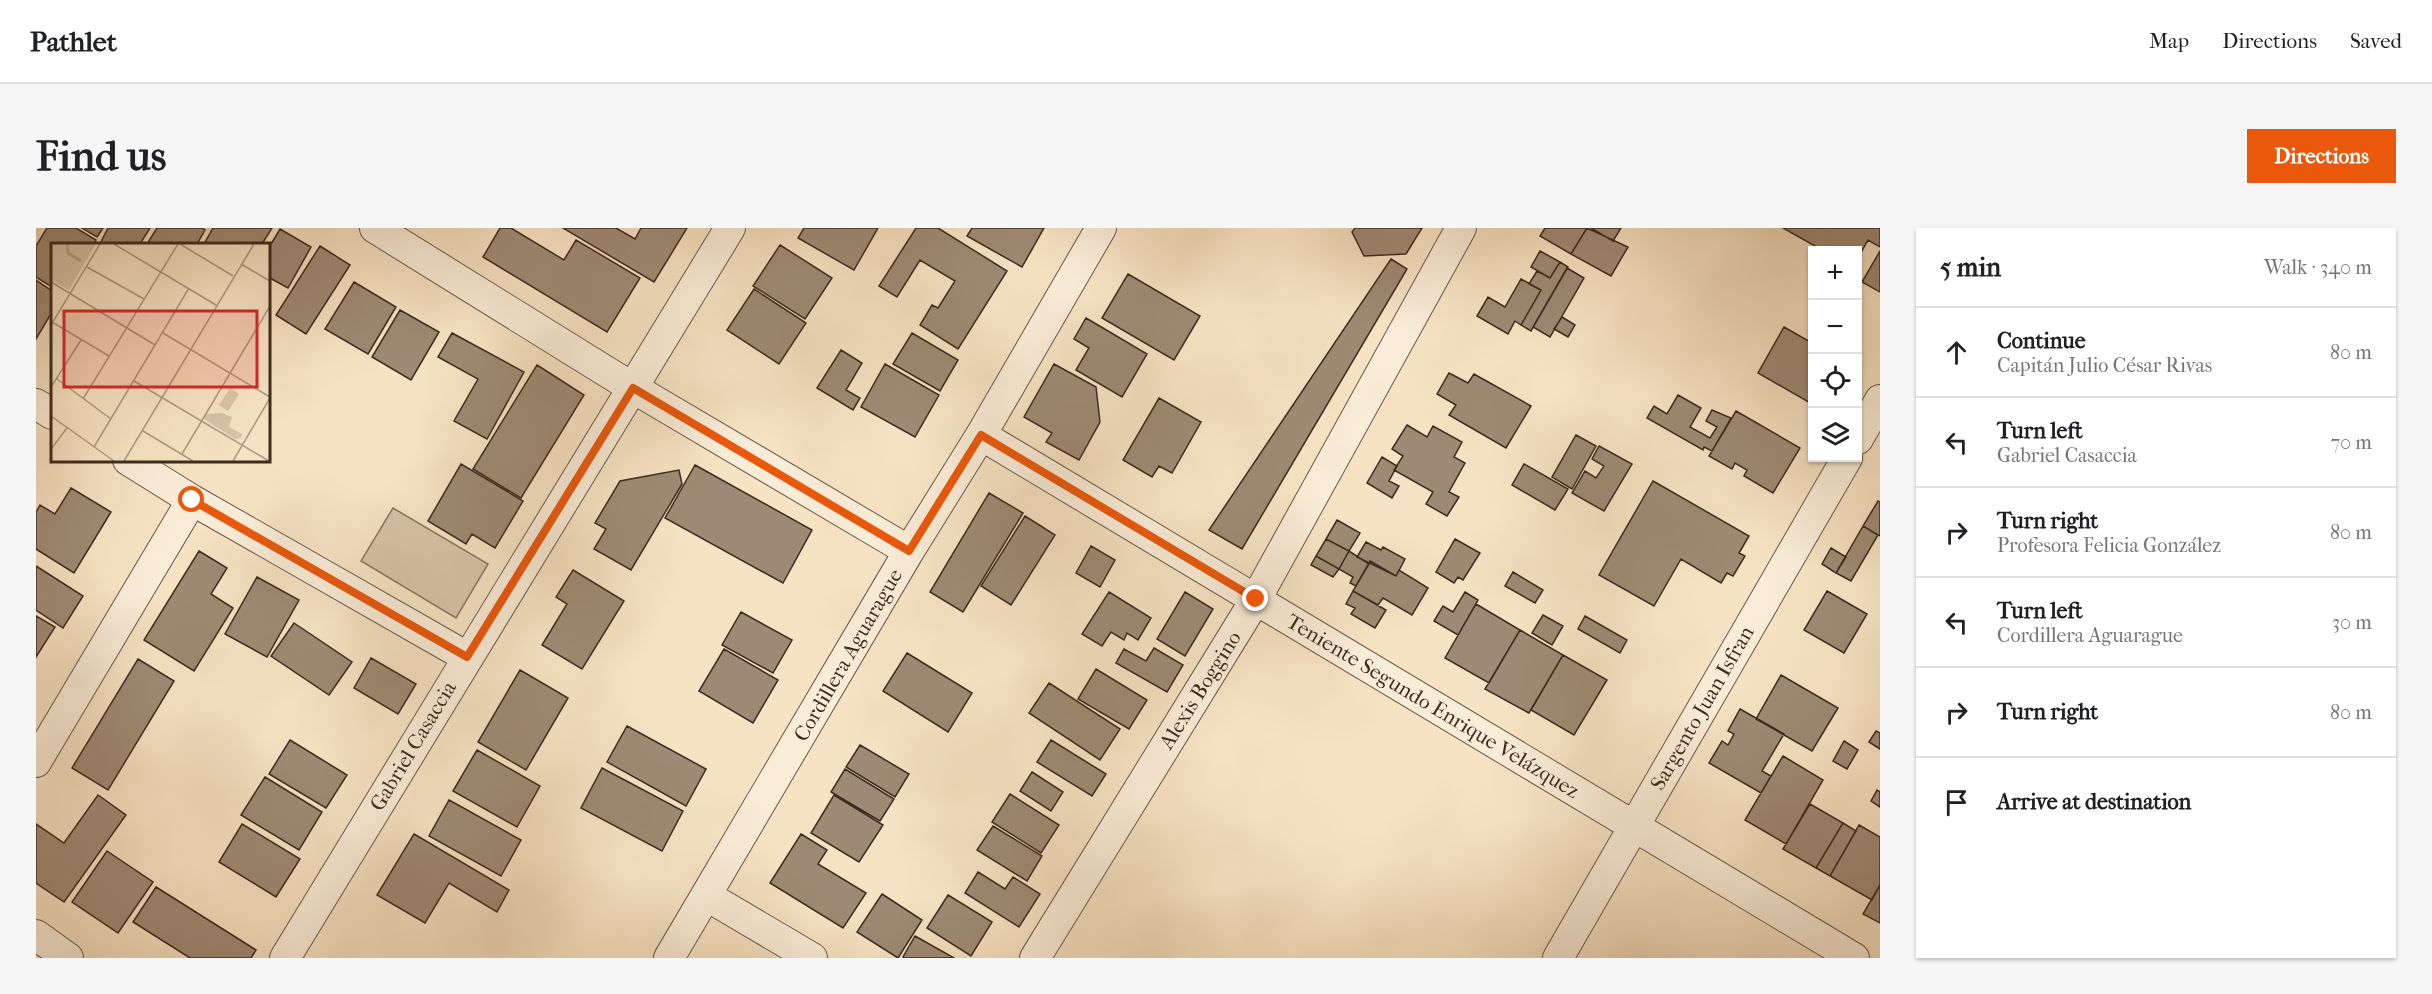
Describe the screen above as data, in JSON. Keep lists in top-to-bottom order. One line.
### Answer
{"streets":{"street":["Cordillera Aguarague","Alexis Boggino","Teniente Segundo Enrique Velázquez","Sargento Juan Isfran","Gabriel Casaccia"]},"crossings":[["Cordillera Aguarague","Teniente Segundo Enrique Velázquez"],["Alexis Boggino","Teniente Segundo Enrique Velázquez"],["Teniente Segundo Enrique Velázquez","Sargento Juan Isfran"]],"page":{"header":"Pathlet","nav":["Map","Directions","Saved"],"buttons":"Directions","title":"Find us","heading":["5 min","Walk · 340 m"],"map_buttons":["+","−"],"list":[["Continue","Capitán Julio César Rivas","80 m"],["Turn left","Gabriel Casaccia","70 m"],["Turn right","Profesora Felicia González","80 m"],["Turn left","Cordillera Aguarague","30 m"],["Turn right","80 m"],"Arrive at destination"]}}
